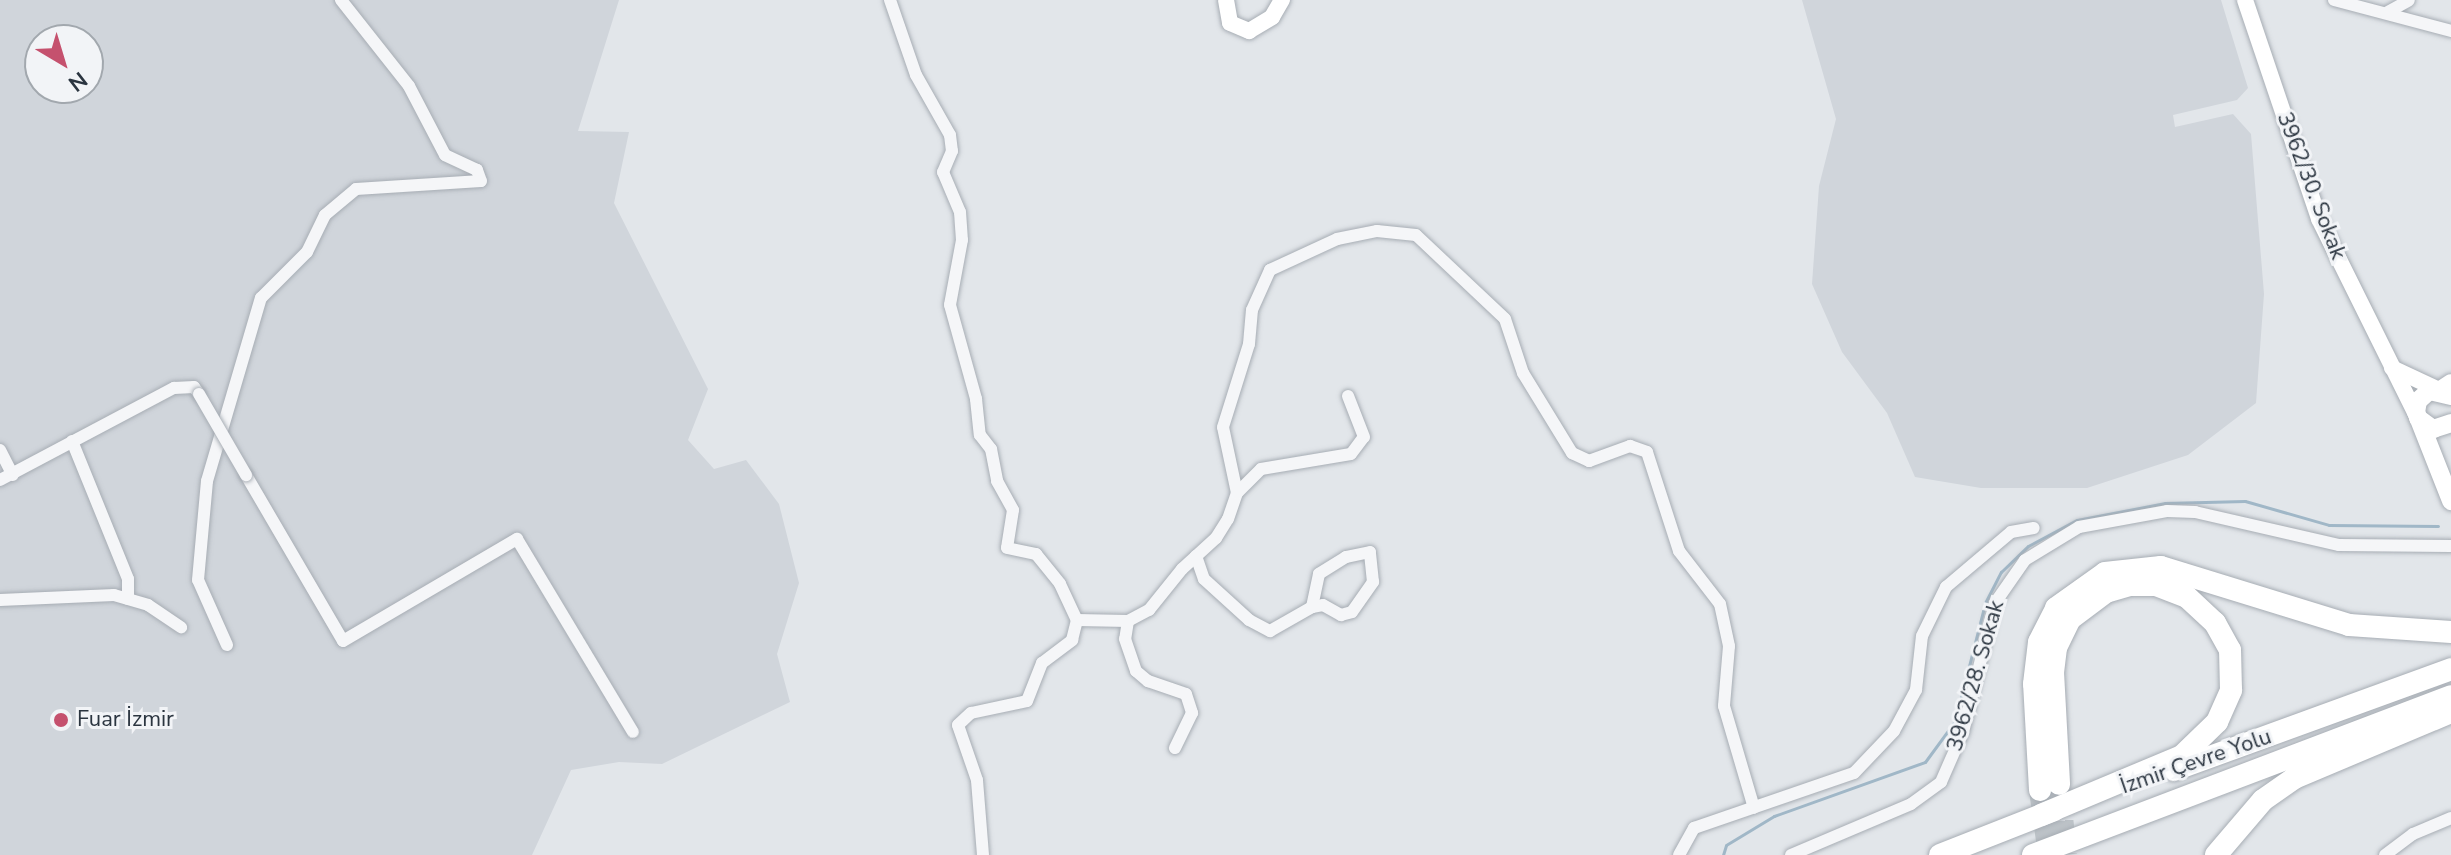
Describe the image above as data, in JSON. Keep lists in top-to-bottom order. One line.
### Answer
{"streets":{"highway":["İzmir Çevre Yolu"],"main road":["3962/30. Sokak"],"street":["3962/28. Sokak"]},"places":["Fuar İzmir"],"north":"bottom right"}
